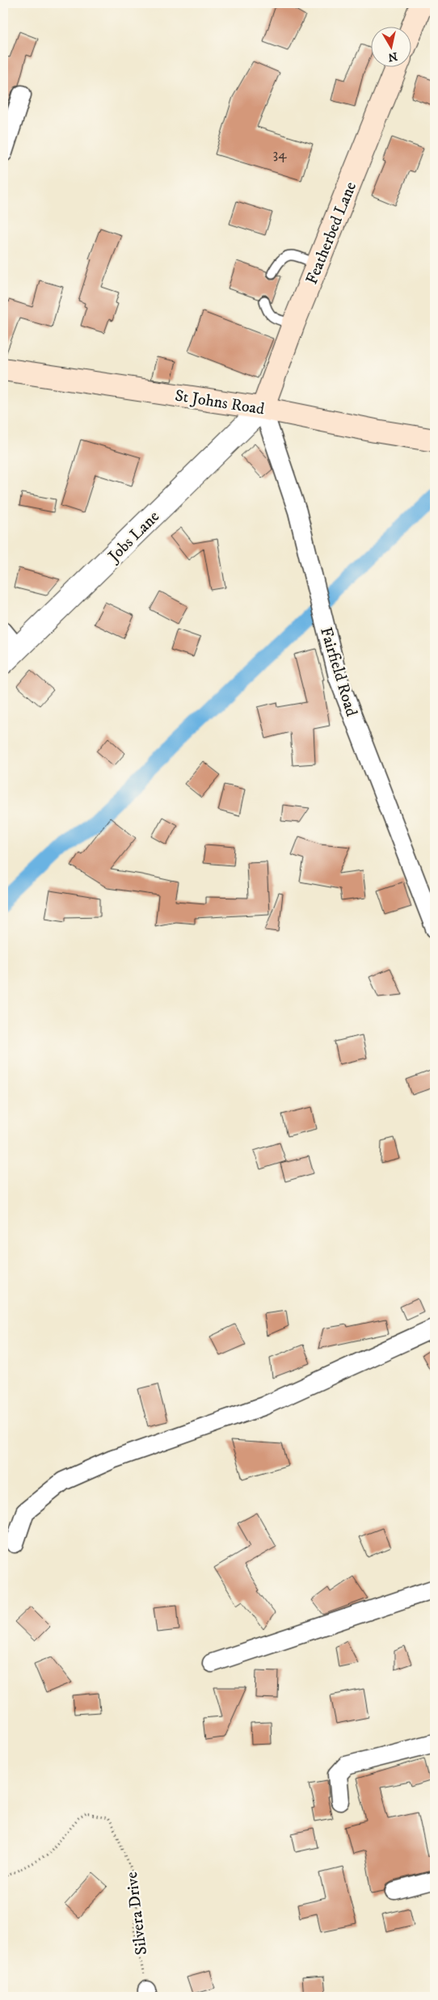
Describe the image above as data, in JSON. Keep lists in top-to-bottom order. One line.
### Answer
{"streets":{"main road":["Featherbed Lane","St Johns Road"],"street":["Jobs Lane","Fairfield Road"],"path":["Silvera Drive"]},"crossings":[["Featherbed Lane","St Johns Road"],["Featherbed Lane","Jobs Lane"],["Featherbed Lane","Fairfield Road"],["St Johns Road","Jobs Lane"],["St Johns Road","Fairfield Road"],["Jobs Lane","Fairfield Road"]],"house_numbers":["34"],"north":"bottom"}
